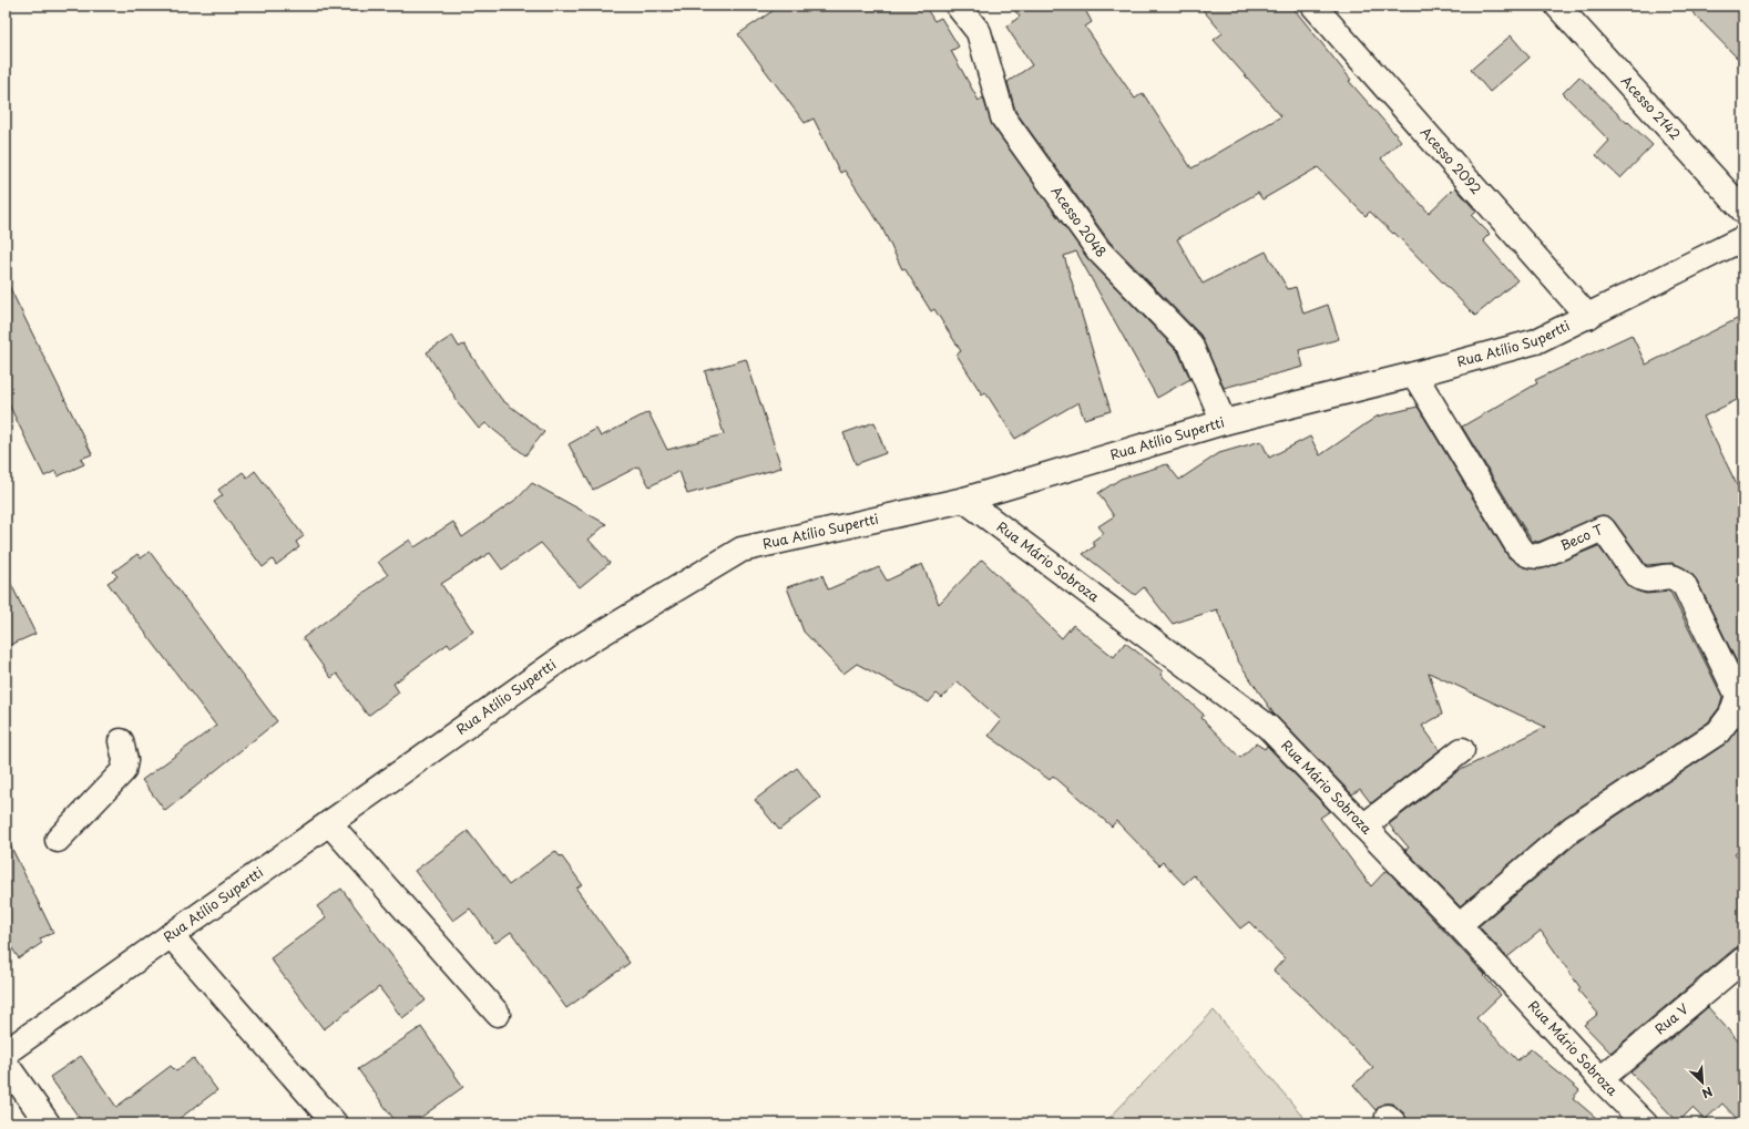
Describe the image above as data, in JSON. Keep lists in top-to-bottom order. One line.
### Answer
{"streets":{"street":["Acesso 2142","Acesso 2092","Acesso 2048","Rua Atílio Supertti","Beco T","Rua Mário Sobroza","Rua V"]},"crossings":[["Acesso 2092","Rua Atílio Supertti"],["Acesso 2048","Rua Atílio Supertti"],["Rua Atílio Supertti","Beco T"],["Rua Atílio Supertti","Rua Mário Sobroza"],["Beco T","Rua Mário Sobroza"],["Rua Mário Sobroza","Rua V"]],"north":"bottom right"}
